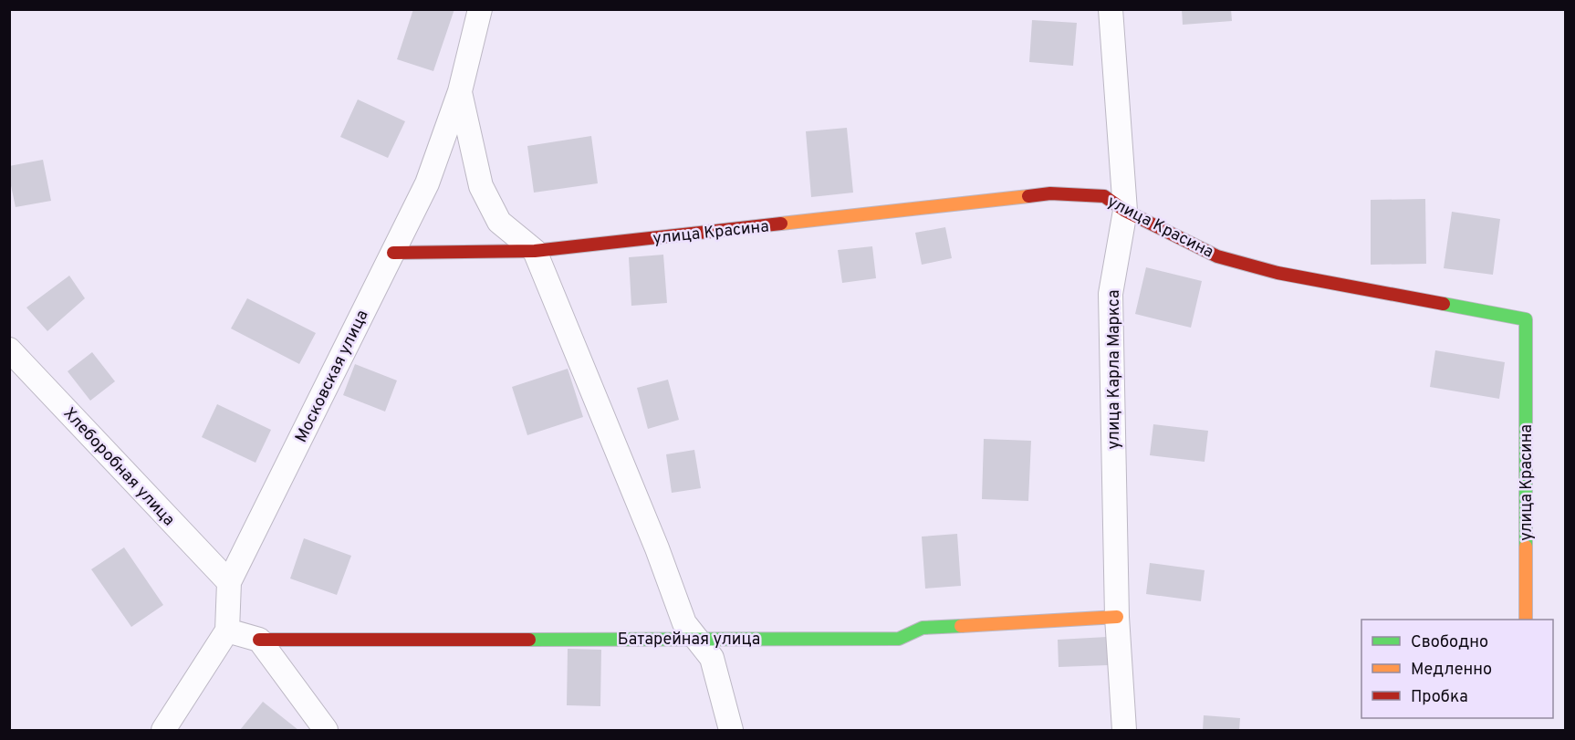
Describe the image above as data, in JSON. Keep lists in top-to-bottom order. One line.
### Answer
{"streets":{"street":["улица Красина","улица Карла Маркса","Московская улица","Хлеборобная улица","Батарейная улица"]},"crossings":[["улица Красина","улица Карла Маркса"],["улица Красина","Московская улица"],["улица Карла Маркса","Батарейная улица"],["Московская улица","Хлеборобная улица"]],"legend":["Свободно","Медленно","Пробка"]}
